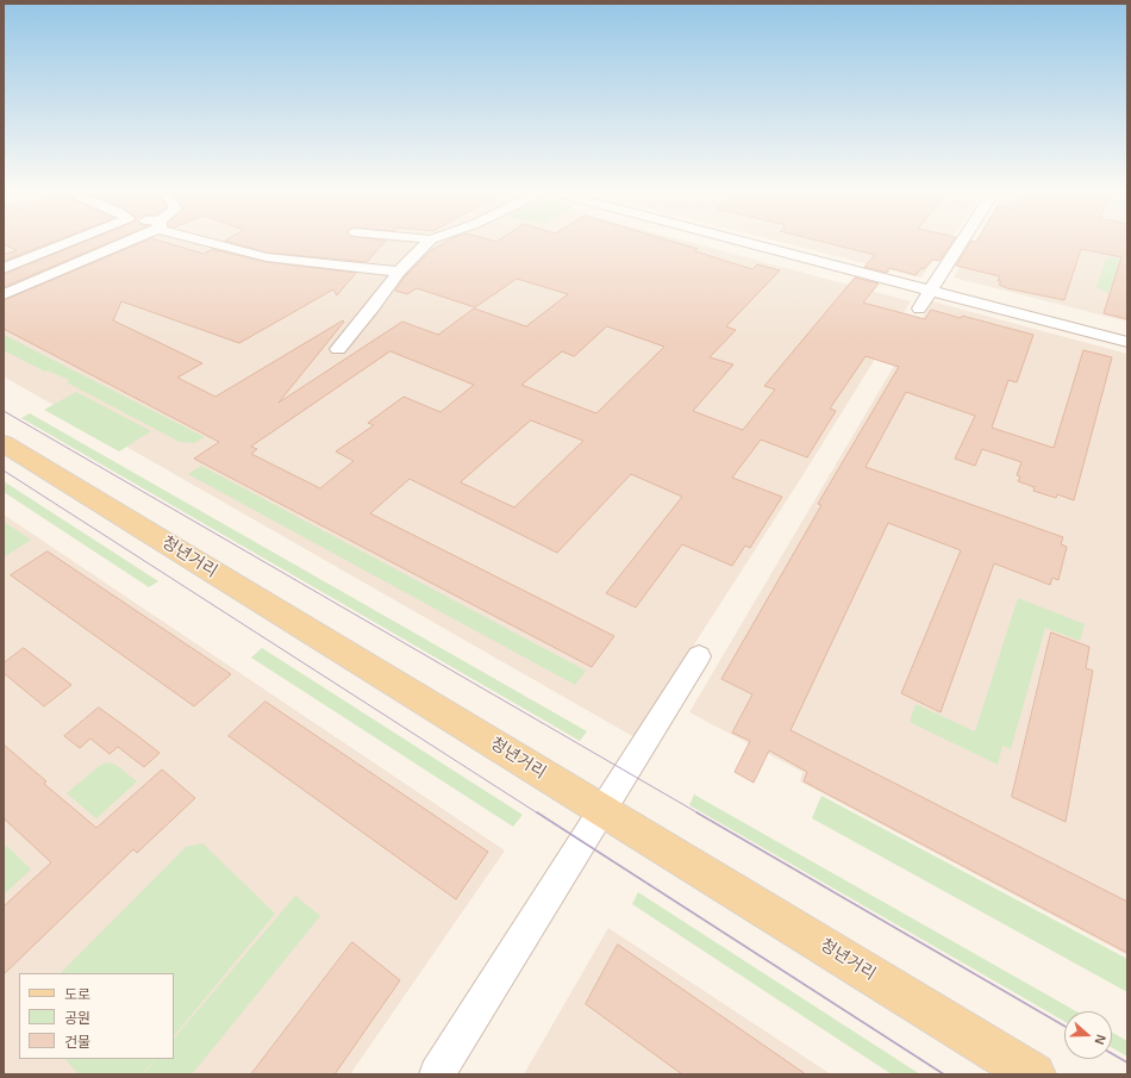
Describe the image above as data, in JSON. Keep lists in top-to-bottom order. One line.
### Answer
{"streets":{"main road":["청년거리"]},"legend":["도로","공원","건물"],"north":"right"}
